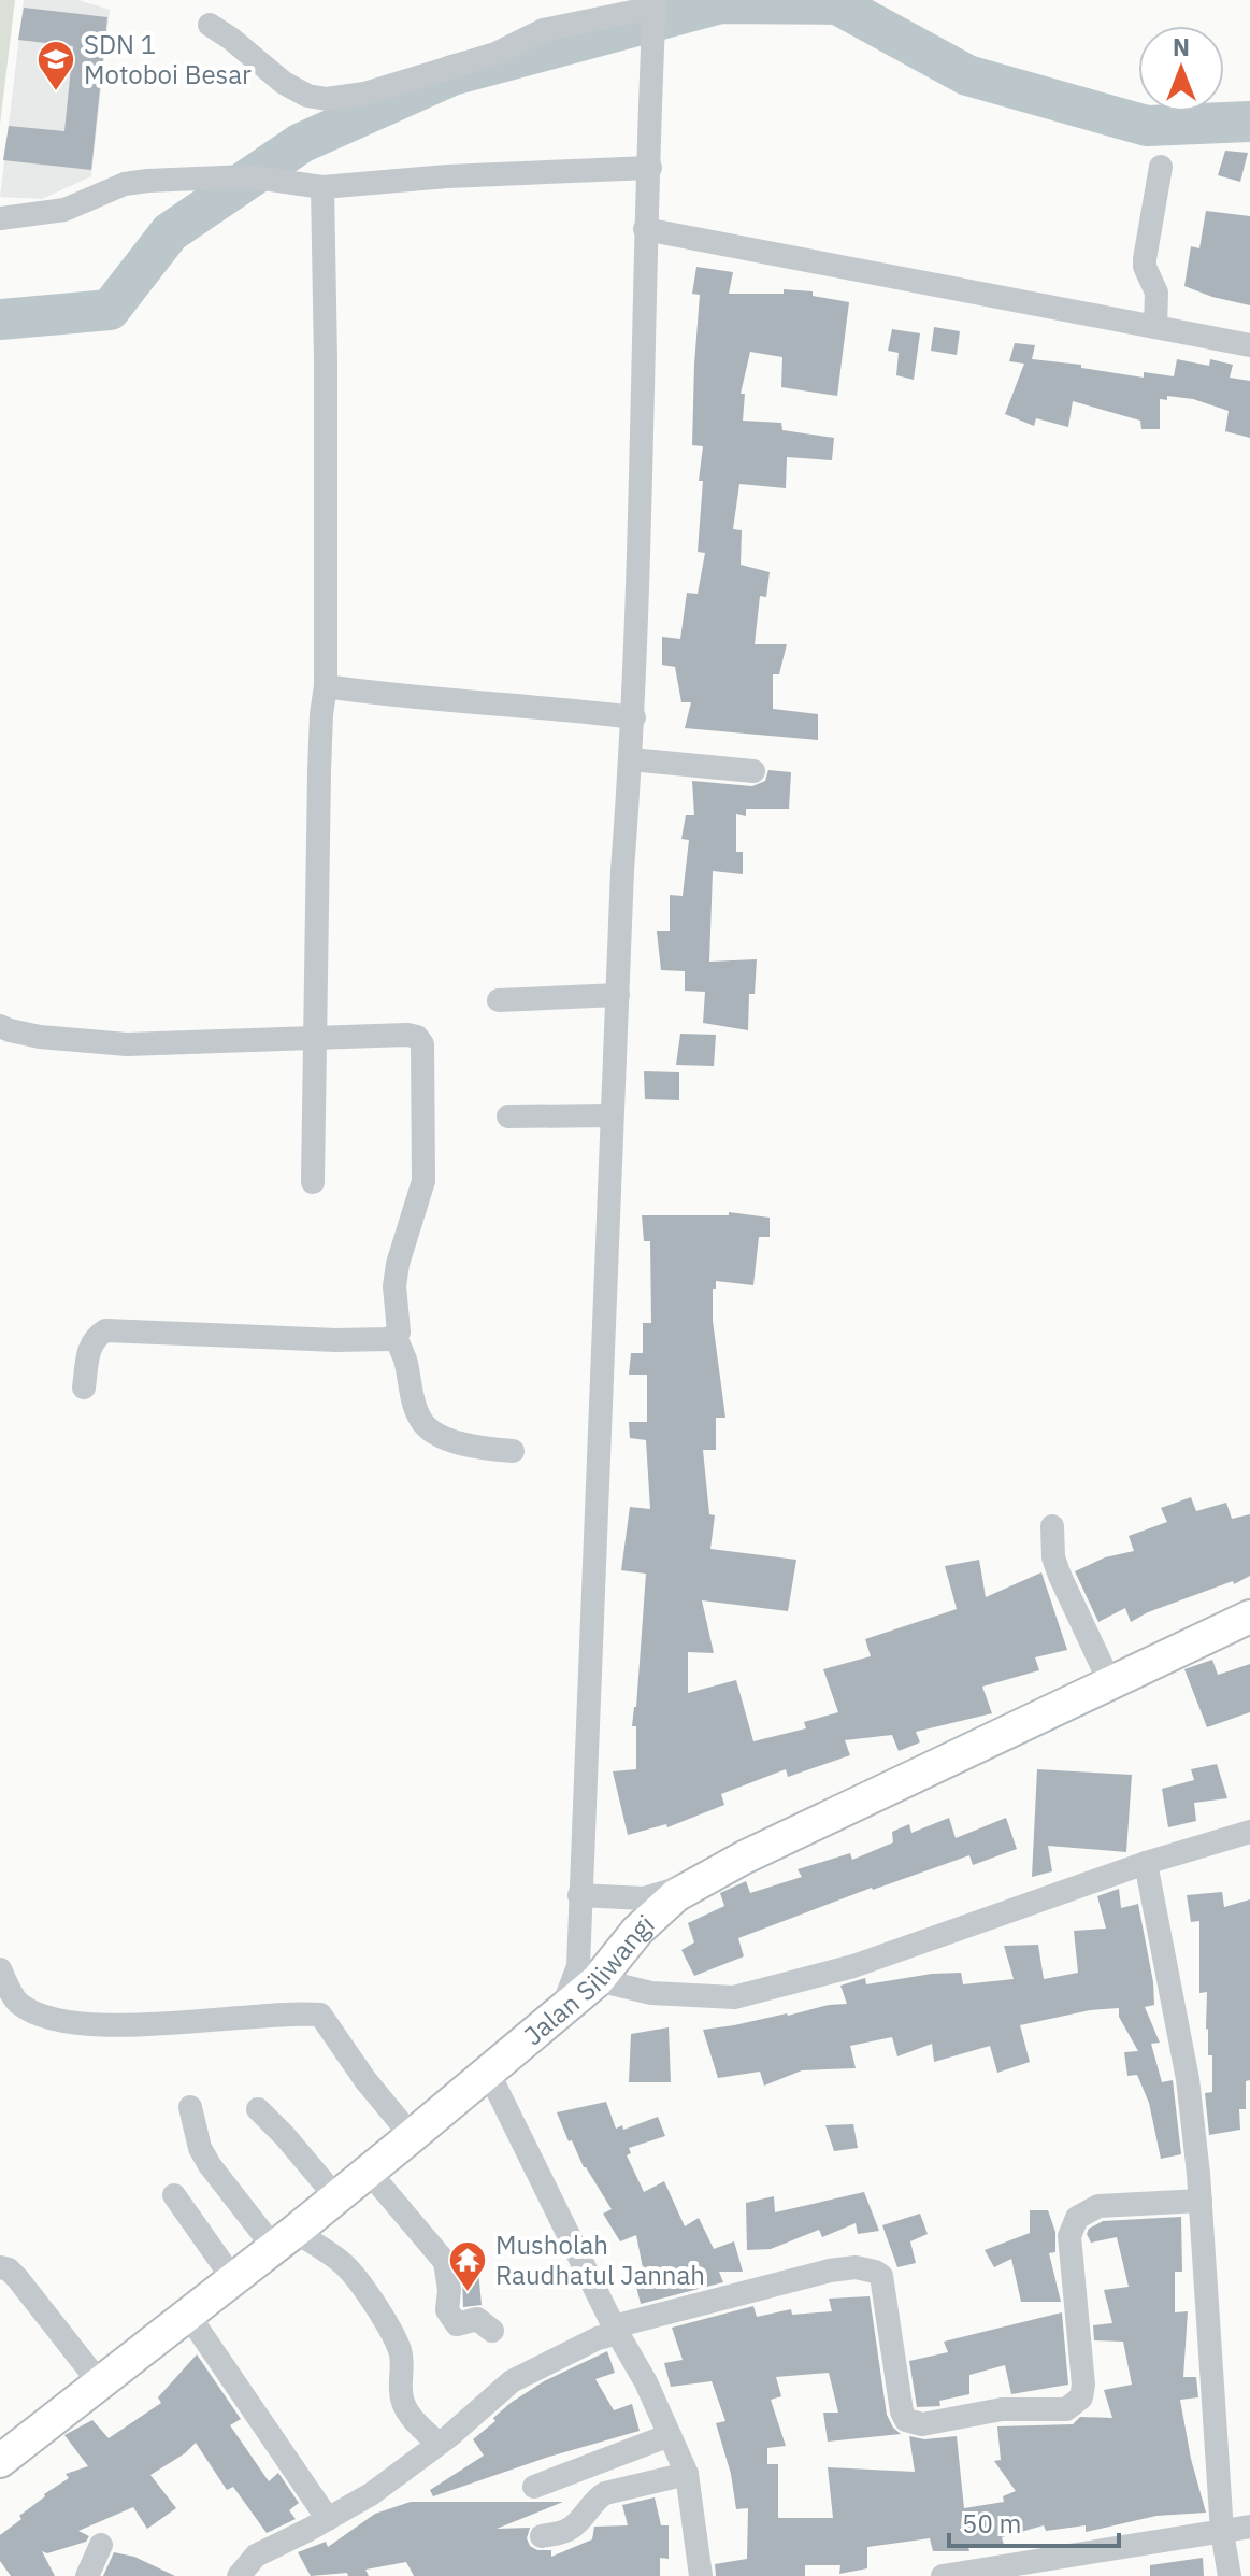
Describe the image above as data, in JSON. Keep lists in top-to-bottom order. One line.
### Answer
{"streets":{"main road":["Jalan Siliwangi"]},"places":{"school or university":["SDN 1 Motoboi Besar"],"temple":["Musholah Raudhatul Jannah"]},"scale_bar":"50 m","north":"top"}
